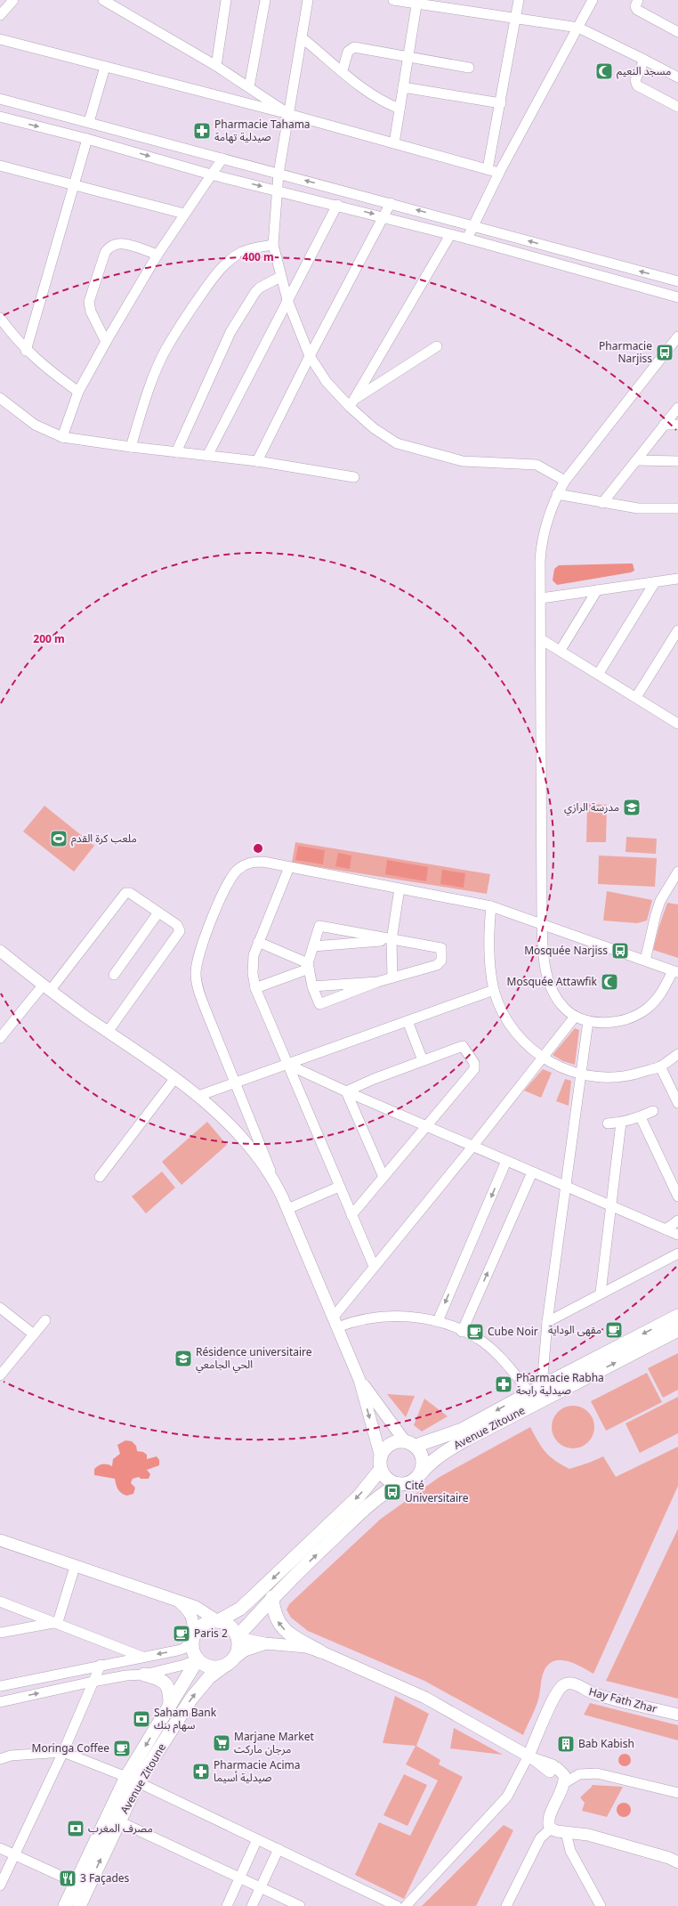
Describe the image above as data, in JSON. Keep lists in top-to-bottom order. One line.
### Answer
{"streets":{"main road":["Avenue Zitoune"],"street":["Hay Fath Zhar"]},"places":{"mosque":["مسجد النعيم","Mosquée Attawfik"],"pharmacy":["Pharmacie Tahama صيدلية تهامة","Pharmacie Rabha صيدلية رابحة","Pharmacie Acima صيدلية أسيما"],"bus stop":["Pharmacie Narjiss","Mosquée Narjiss","Cité Universitaire"],"school or university":["مدرسة الرازي","Résidence universitaire الحي الجامعي"],"sports":["ملعب كرة القدم"],"cafe":["مقهى الوداية","Cube Noir","Paris 2","Moringa Coffee"],"bank":["Saham Bank سهام بنك","مصرف المغرب"],"supermarket":["Marjane Market مرجان ماركت"],"building":["Bab Kabish"],"restaurant":["3 Façades"]},"rings":["400 m","200 m"]}
